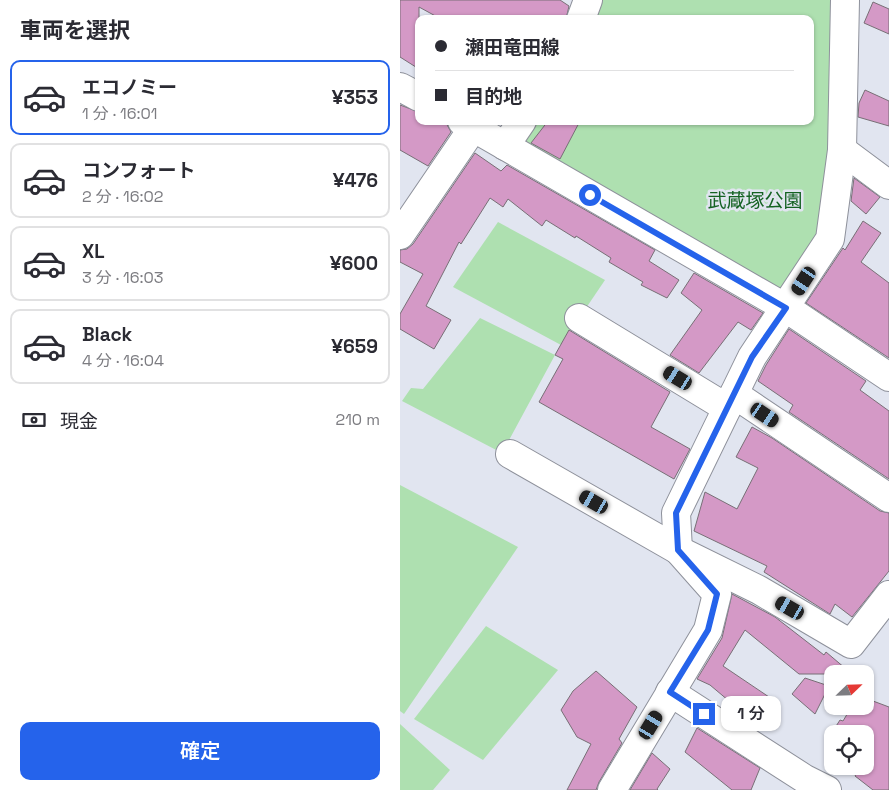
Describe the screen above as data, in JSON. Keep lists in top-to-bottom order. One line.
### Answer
{"parks":["武蔵塚公園"],"north":"top right","page":{"heading":"車両を選択","banner":["瀬田竜田線","目的地"],"list":[{"name":"エコノミー","note":"1 分 · 16:01","value":"¥353"},{"name":"コンフォート","note":"2 分 · 16:02","value":"¥476"},{"name":"XL","note":"3 分 · 16:03","value":"¥600"},{"name":"Black","note":"4 分 · 16:04","value":"¥659"}],"pay":["現金","210 m"],"bubble":"1 分","buttons":"確定"}}
